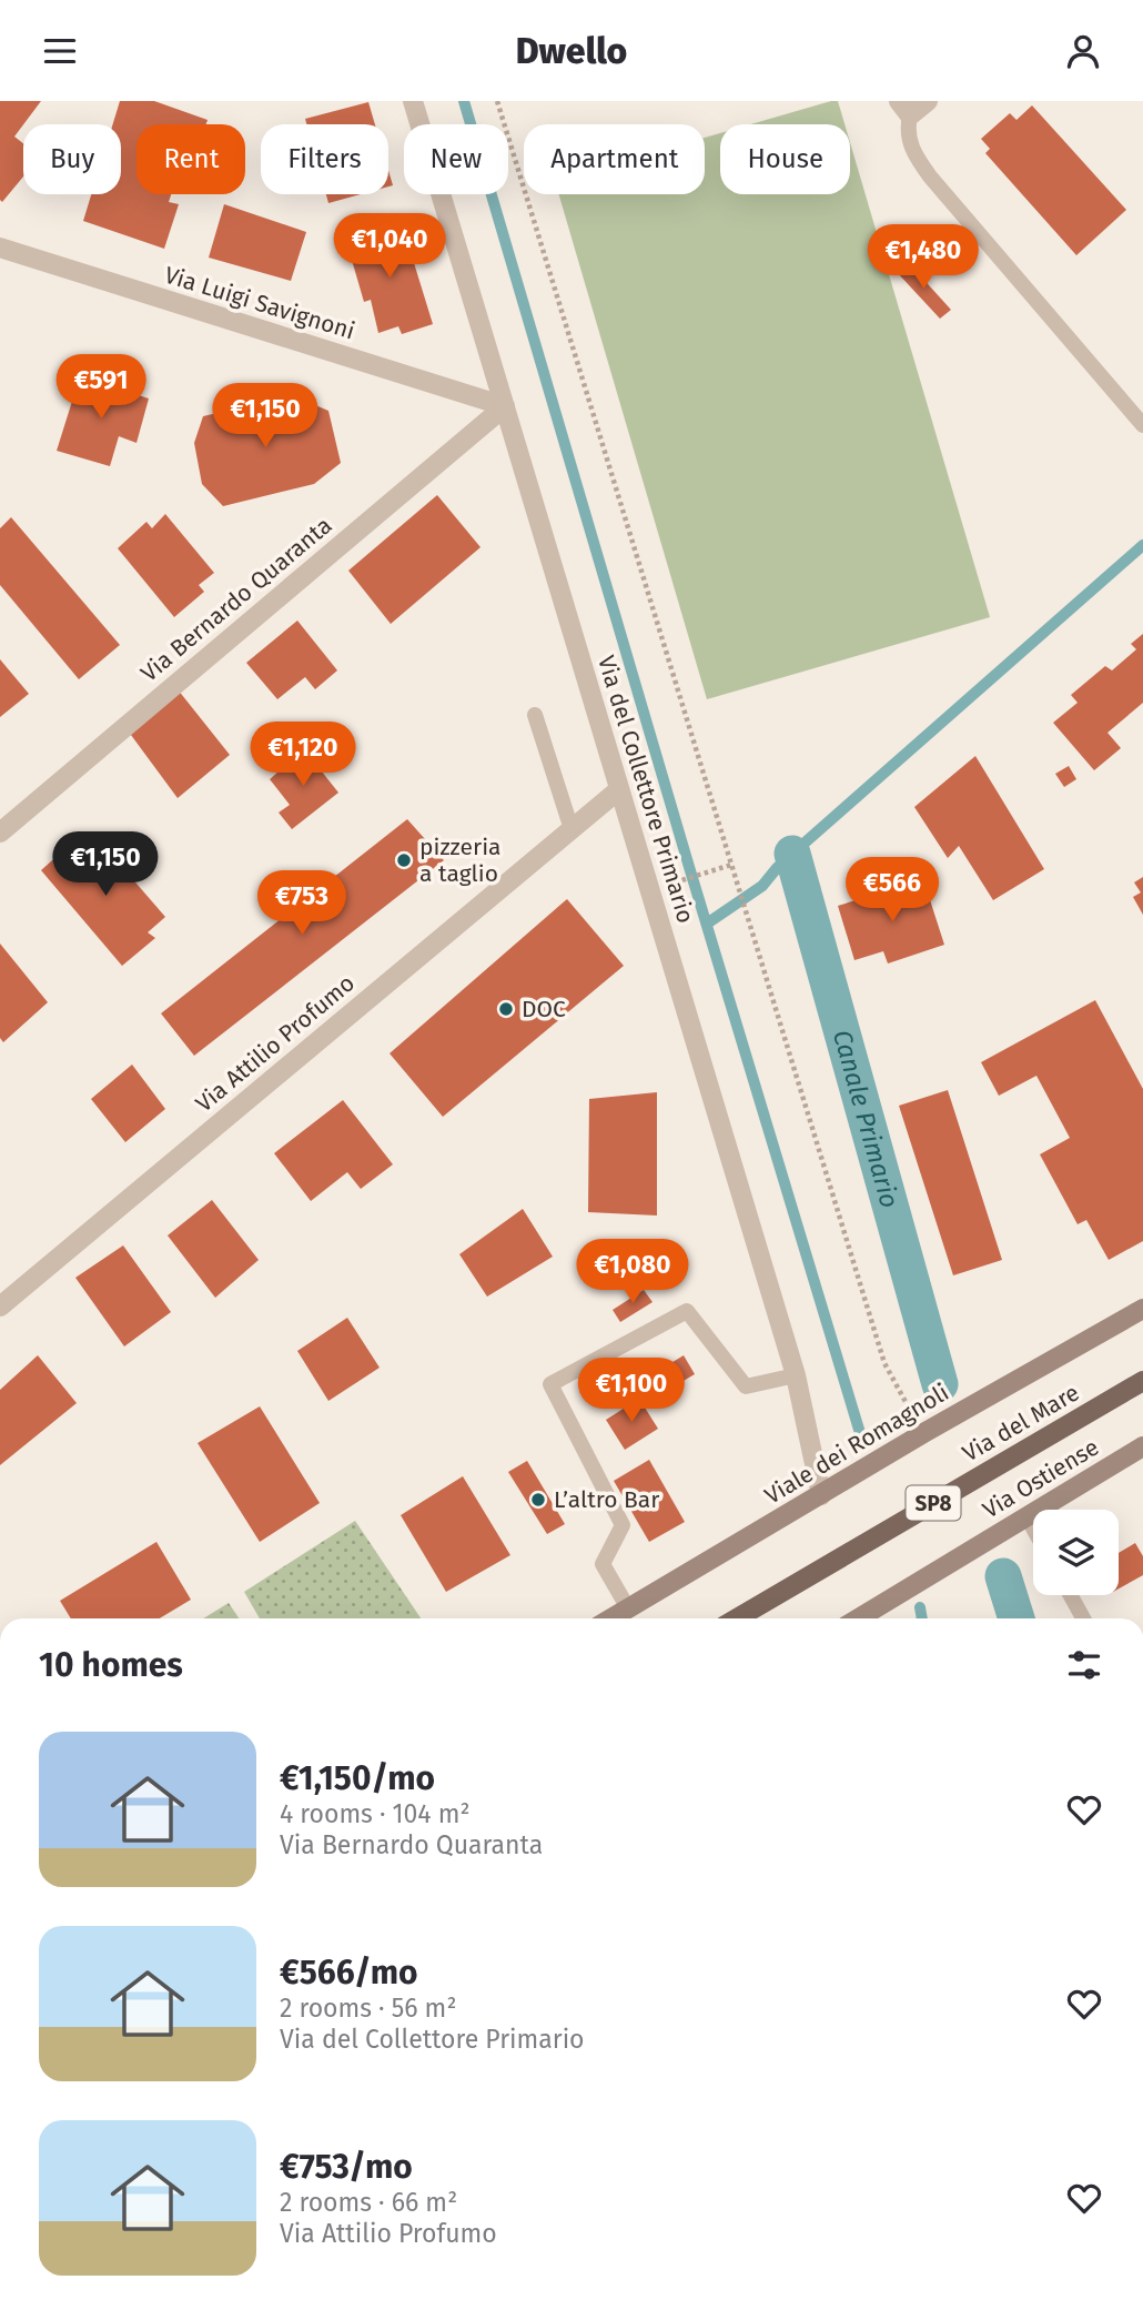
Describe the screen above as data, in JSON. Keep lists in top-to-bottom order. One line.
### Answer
{"streets":{"main road":["Via del Mare","Viale dei Romagnoli","Via Ostiense","SP8"],"street":["Via Luigi Savignoni","Via Bernardo Quaranta","Via del Collettore Primario","Via Attilio Profumo"]},"crossings":[["Via Luigi Savignoni","Via Bernardo Quaranta"],["Via Luigi Savignoni","Via del Collettore Primario"],["Via Bernardo Quaranta","Via del Collettore Primario"],["Via del Collettore Primario","Via Attilio Profumo"],["Via del Collettore Primario","Viale dei Romagnoli"]],"water":["Canale Primario"],"places":["pizzeria a taglio","DOC","L’altro Bar"],"page":{"header":"Dwello","chip":["Buy","Rent","Filters","New","Apartment","House"],"price":["€1,040","€1,480","€591","€1,150","€1,120","€1,150","€566","€753","€1,080","€1,100"],"heading":"10 homes","list":[{"name":"€1,150/mo","note":"4 rooms · 104 m² · Via Bernardo Quaranta"},{"name":"€566/mo","note":"2 rooms · 56 m² · Via del Collettore Primario"},{"name":"€753/mo","note":"2 rooms · 66 m² · Via Attilio Profumo"}]}}
